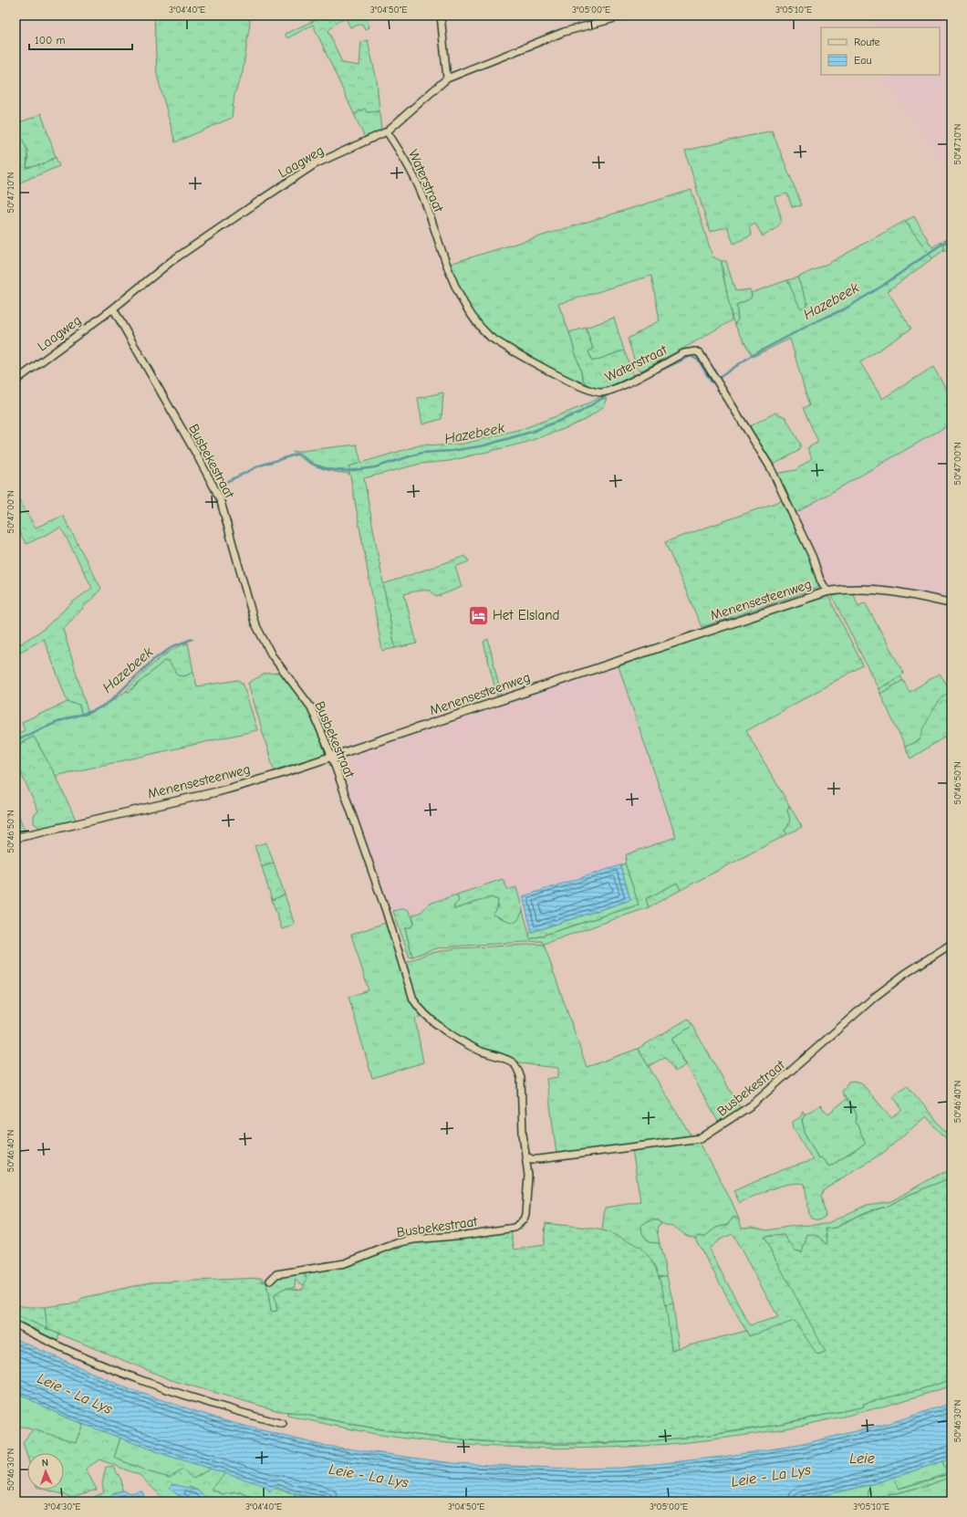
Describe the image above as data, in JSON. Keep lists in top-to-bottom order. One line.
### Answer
{"streets":{"street":["Laagweg","Waterstraat","Busbekestraat","Menensesteenweg"]},"crossings":[["Laagweg","Waterstraat"],["Laagweg","Busbekestraat"],["Waterstraat","Menensesteenweg"],["Busbekestraat","Menensesteenweg"]],"water":["Hazebeek","Leie - La Lys","Leie"],"places":{"hotel":["Het Elsland"]},"legend":["Route","Eau"],"scale_bar":"100 m","north":"top","coordinates":["3°04'40\"E","3°04'50\"E","3°05'00\"E","3°05'10\"E","50°47'10\"N","50°47'00\"N","50°46'50\"N","50°46'40\"N","50°46'30\"N","3°04'30\"E"]}
